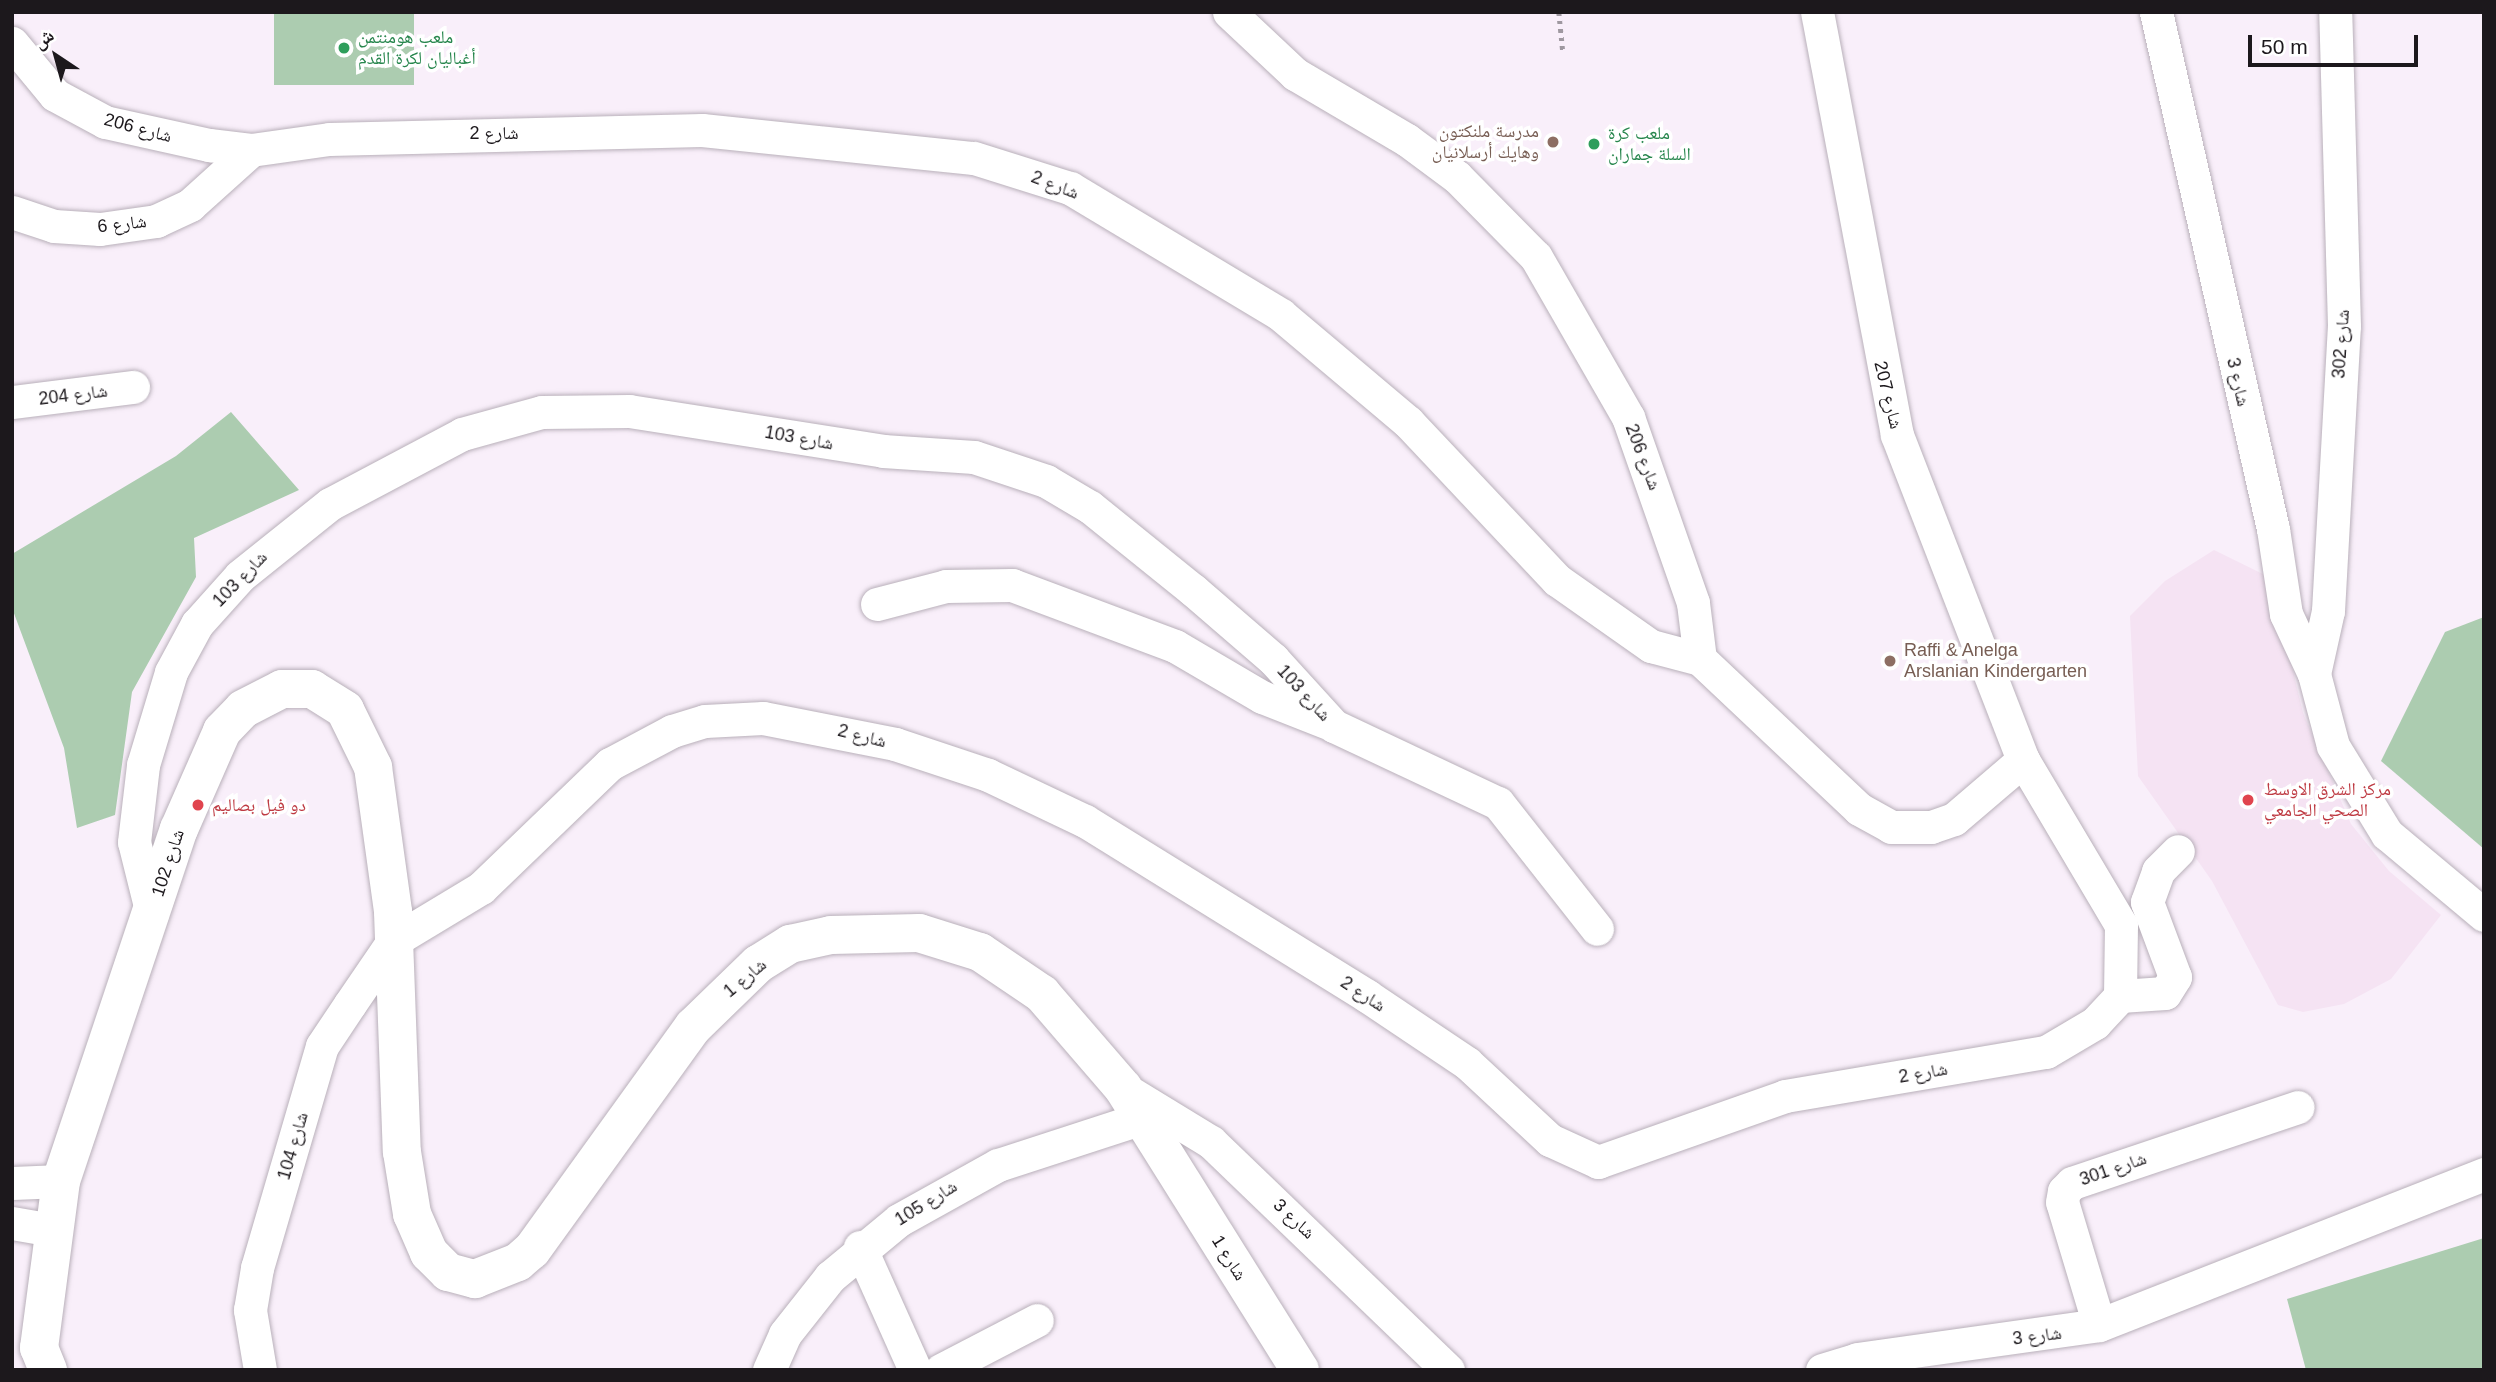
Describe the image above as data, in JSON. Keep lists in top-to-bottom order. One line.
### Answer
{"streets":{"main road":["شارع 102","شارع 1"],"street":["شارع 206","شارع 2","شارع 6","شارع 302","شارع 3","شارع 204","شارع 207","شارع 103","شارع 104","شارع 301","شارع 105"]},"crossings":[["شارع 206","شارع 2"],["شارع 206","شارع 6"],["شارع 2","شارع 6"],["شارع 2","شارع 102"],["شارع 2","شارع 1"],["شارع 2","شارع 104"],["شارع 302","شارع 3"],["شارع 3","شارع 1"],["شارع 3","شارع 301"],["شارع 3","شارع 105"],["شارع 103","شارع 102"],["شارع 102","شارع 1"],["شارع 102","شارع 104"],["شارع 1","شارع 104"],["شارع 1","شارع 105"]],"places":["ملعب هومنتمن أغباليان لكرة القدم","مدرسة ملنكتون وهايك أرسلانيان","ملعب كرة السلة جماران","Raffi & Anelga Arslanian Kindergarten","مركز الشرق الاوسط الصحي الجامعي","دو فيل بصاليم"],"scale_bar":"50 m","north":"top left"}
